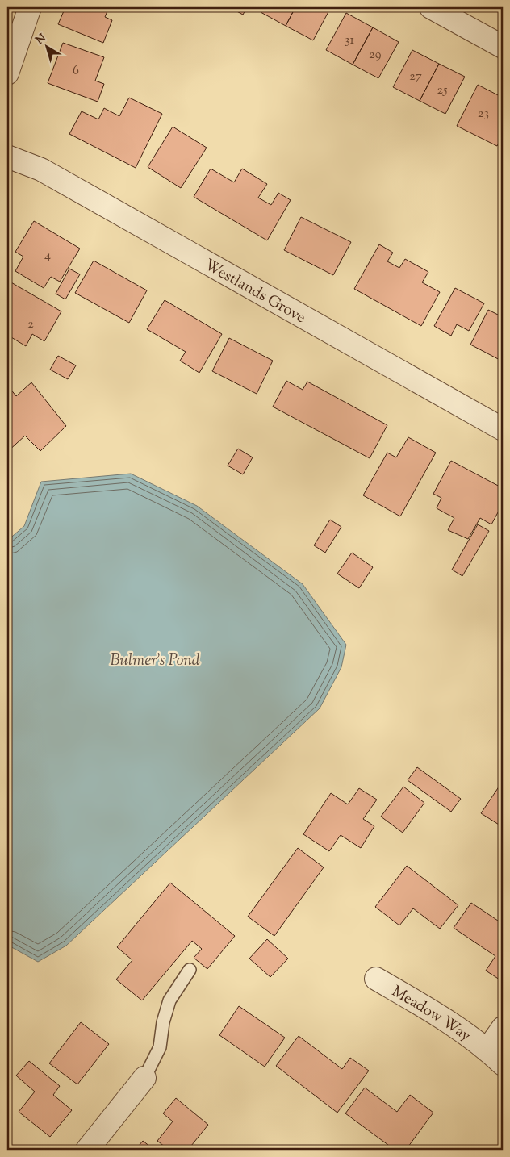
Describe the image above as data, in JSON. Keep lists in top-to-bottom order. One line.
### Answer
{"streets":{"street":["Westlands Grove","Meadow Way"]},"water":["Bulmer's Pond"],"house_numbers":["31","29","6","27","25","23","4","2"],"north":"top left"}
